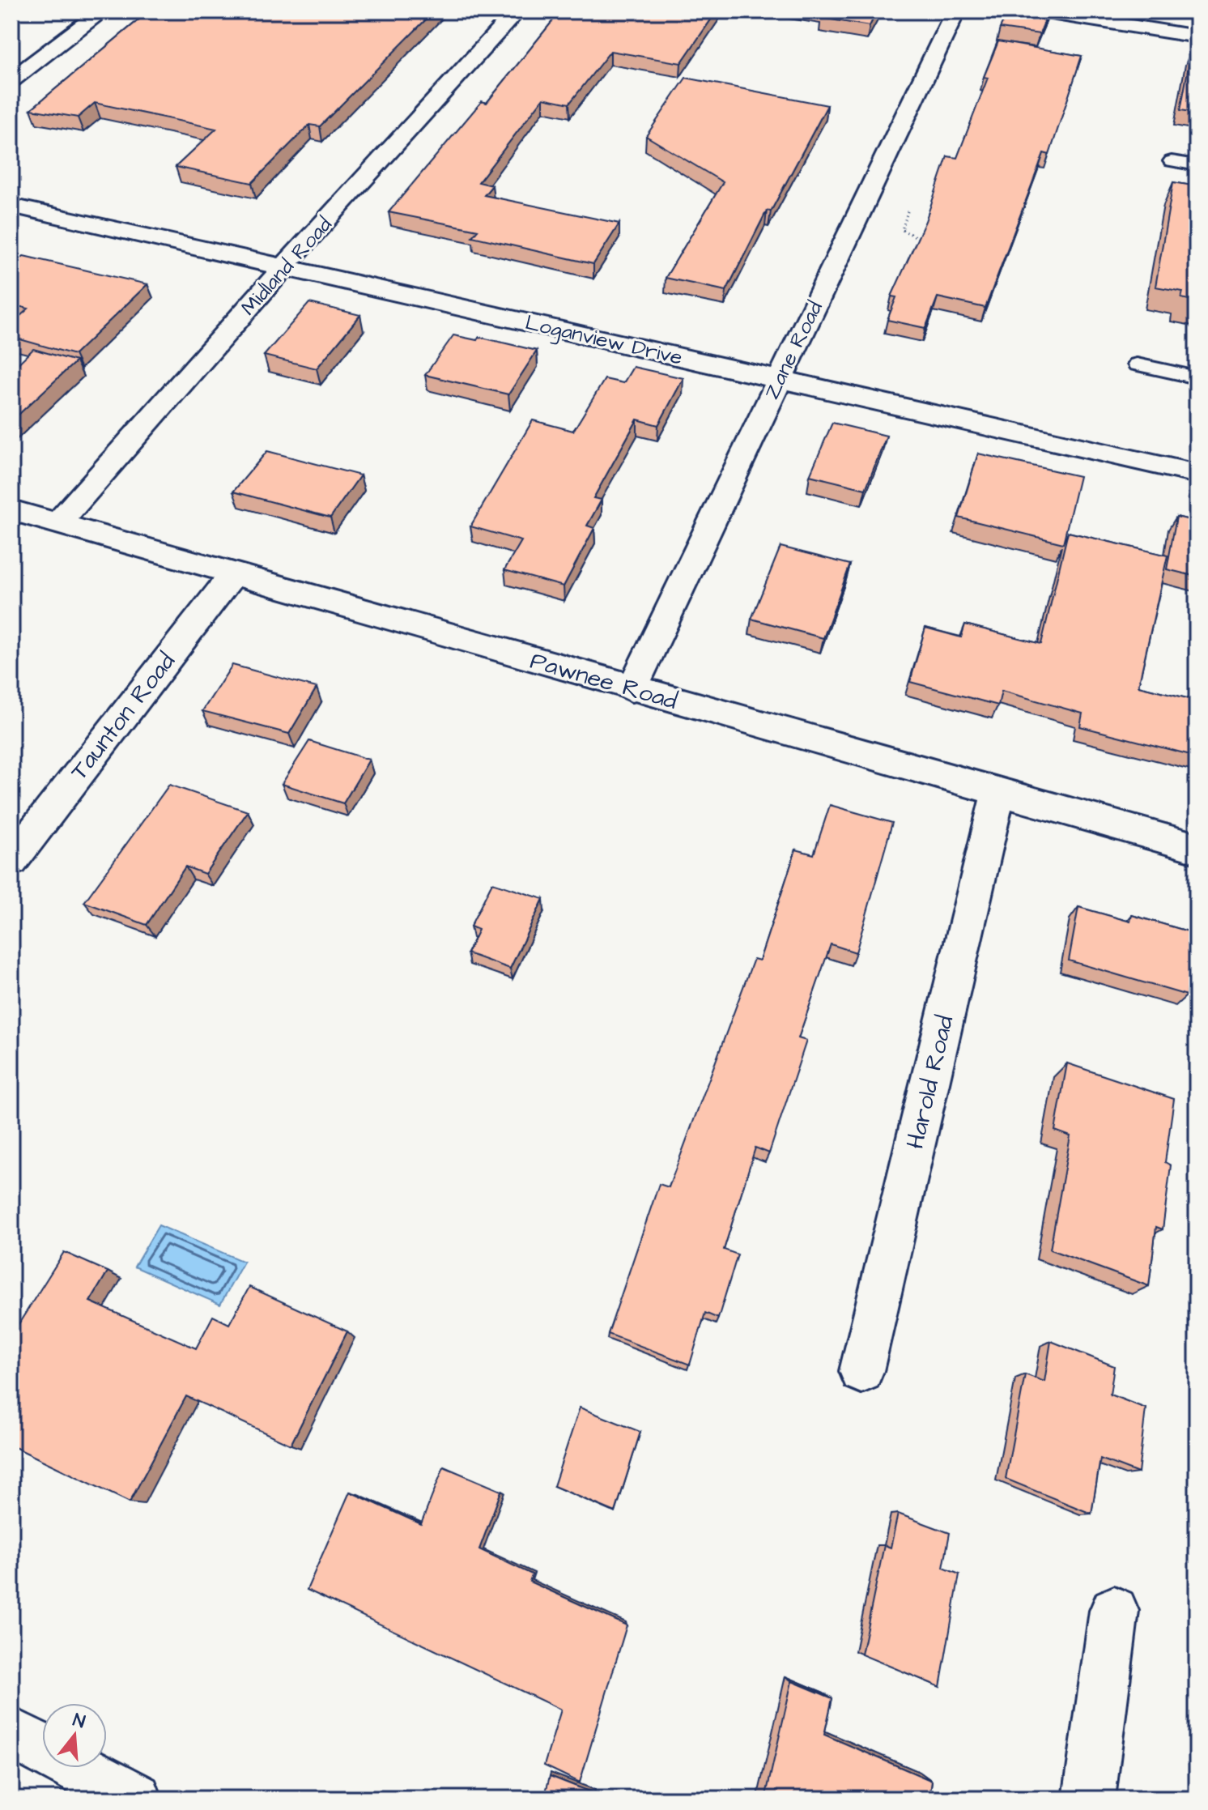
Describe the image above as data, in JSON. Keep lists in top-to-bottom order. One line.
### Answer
{"streets":{"street":["Midland Road","Loganview Drive","Zane Road","Pawnee Road","Taunton Road","Harold Road"]},"crossings":[["Midland Road","Loganview Drive"],["Midland Road","Pawnee Road"],["Loganview Drive","Zane Road"],["Zane Road","Pawnee Road"],["Pawnee Road","Taunton Road"],["Pawnee Road","Harold Road"]],"north":"top"}
